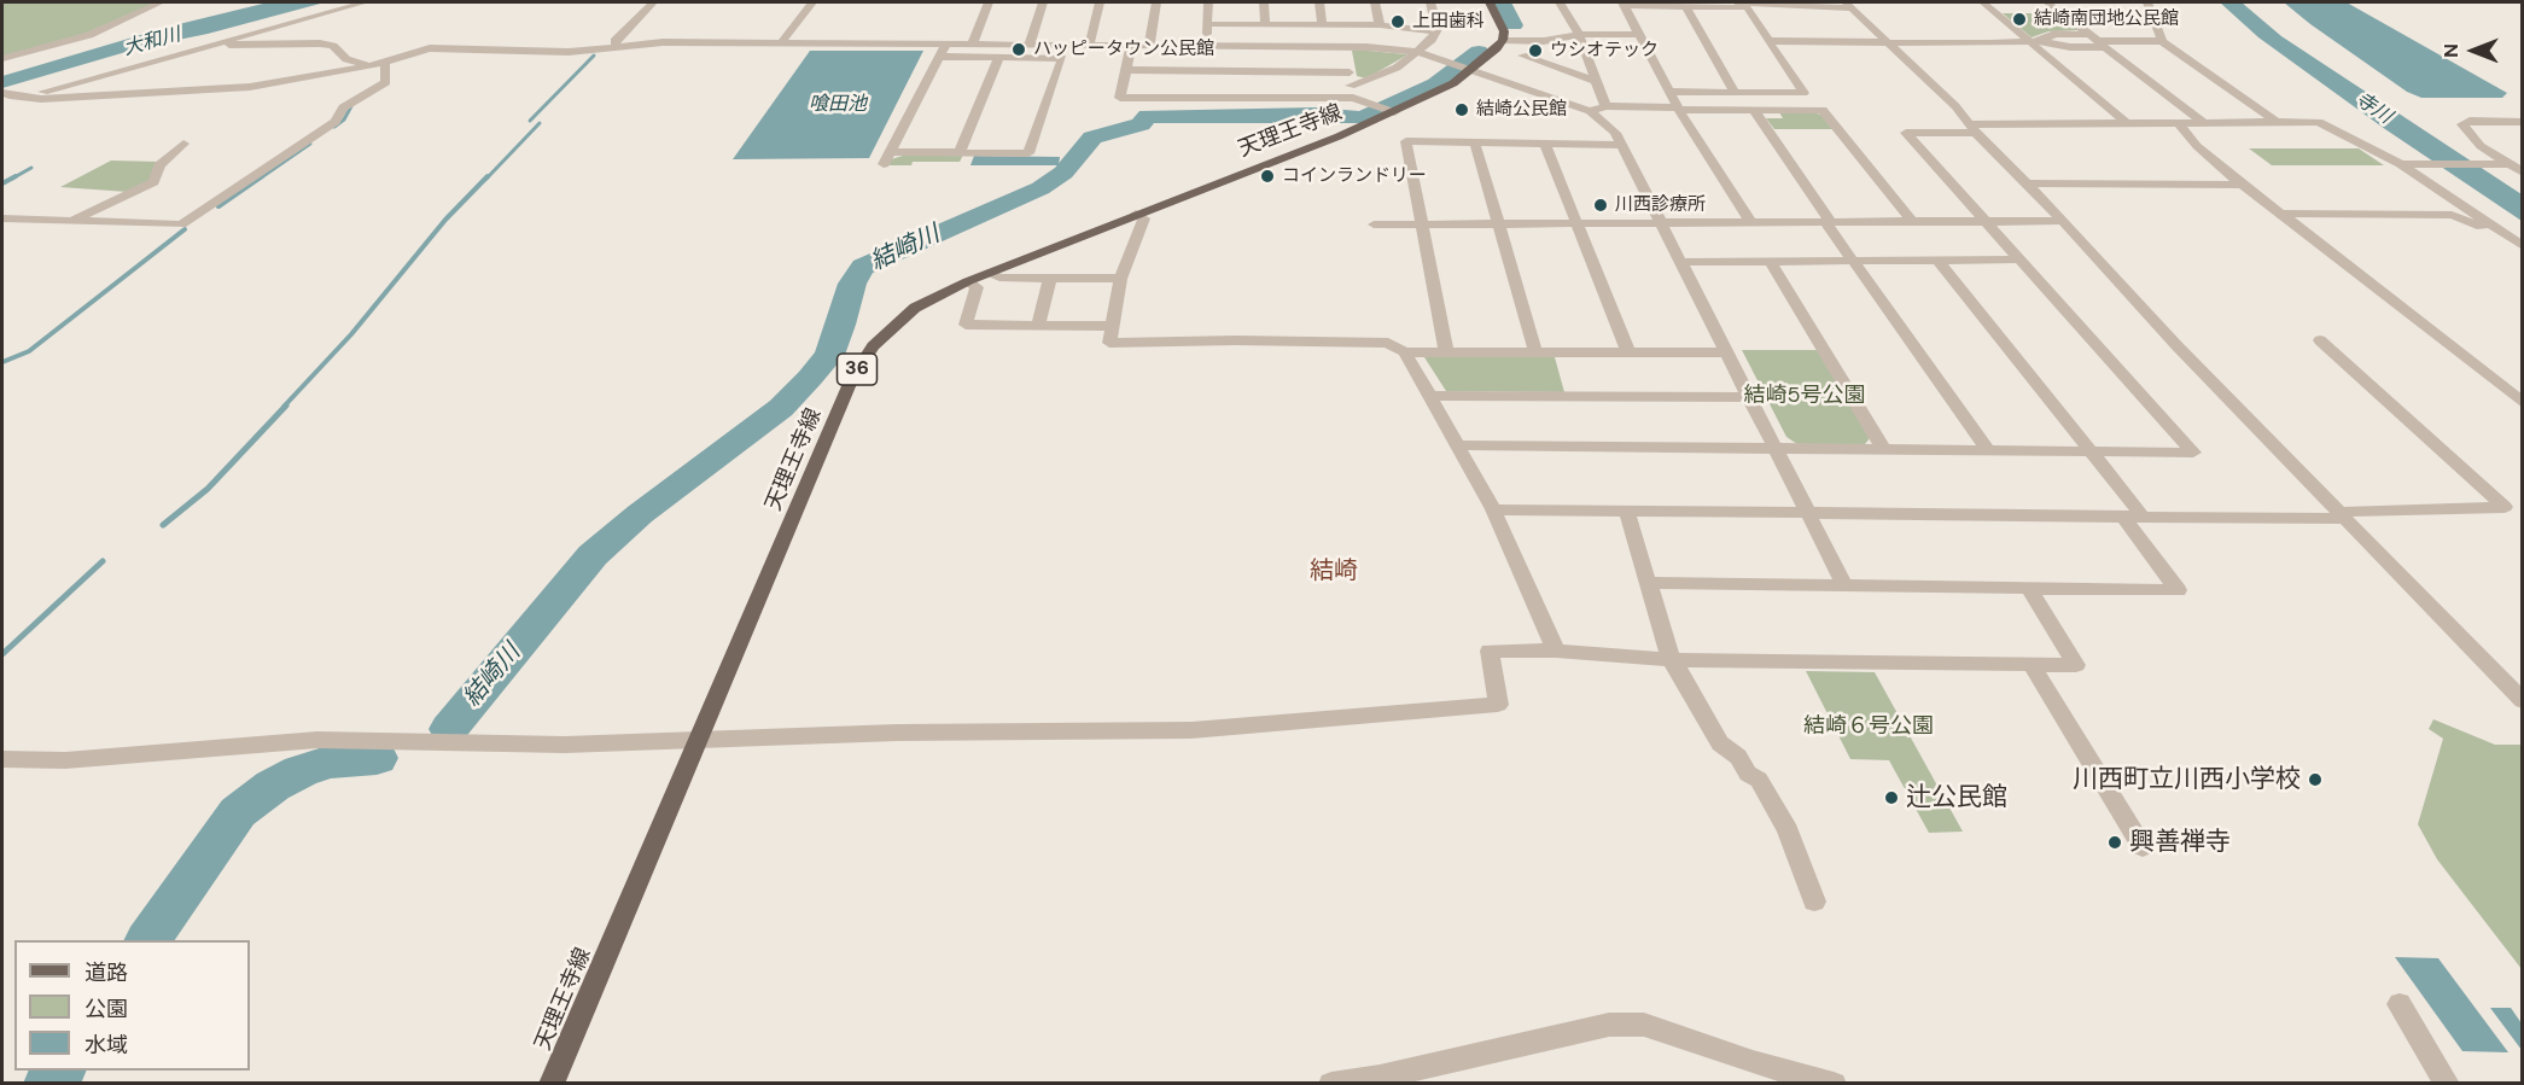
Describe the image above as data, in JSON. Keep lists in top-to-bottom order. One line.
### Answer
{"streets":{"main road":["天理王寺線","36"]},"districts":["結崎"],"water":["大和川","喰田池","寺川","結崎川"],"parks":["結崎5号公園","結崎６号公園"],"places":["結崎南団地公民館","上田歯科","ハッピータウン公民館","ウシオテック","結崎公民館","コインランドリー","川西診療所","川西町立川西小学校","辻公民館","興善禅寺"],"legend":["道路","公園","水域"],"north":"left"}
